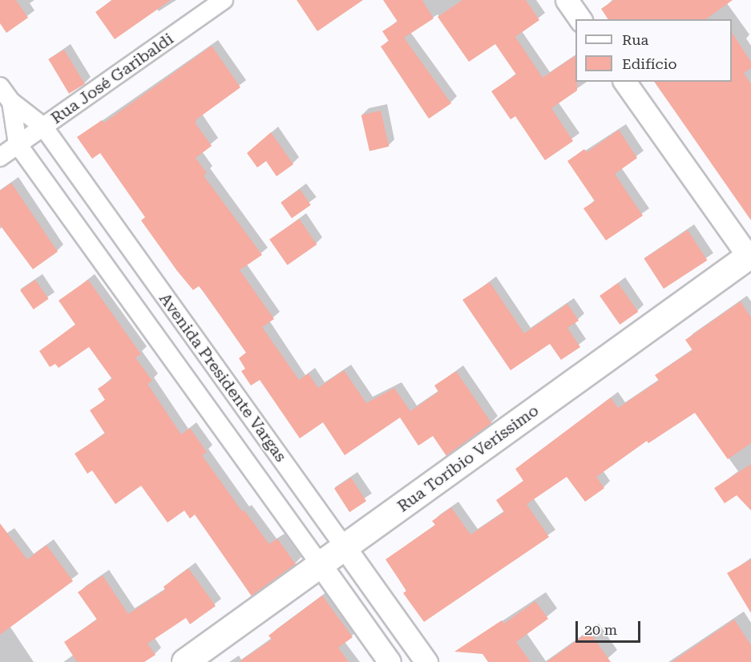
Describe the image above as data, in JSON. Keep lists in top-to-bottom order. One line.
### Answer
{"streets":{"main road":["Rua Toríbio Veríssimo"],"street":["Rua José Garibaldi","Avenida Presidente Vargas"]},"crossings":[["Rua José Garibaldi","Avenida Presidente Vargas"],["Avenida Presidente Vargas","Rua Toríbio Veríssimo"]],"legend":["Rua","Edifício"],"scale_bar":"20 m"}
